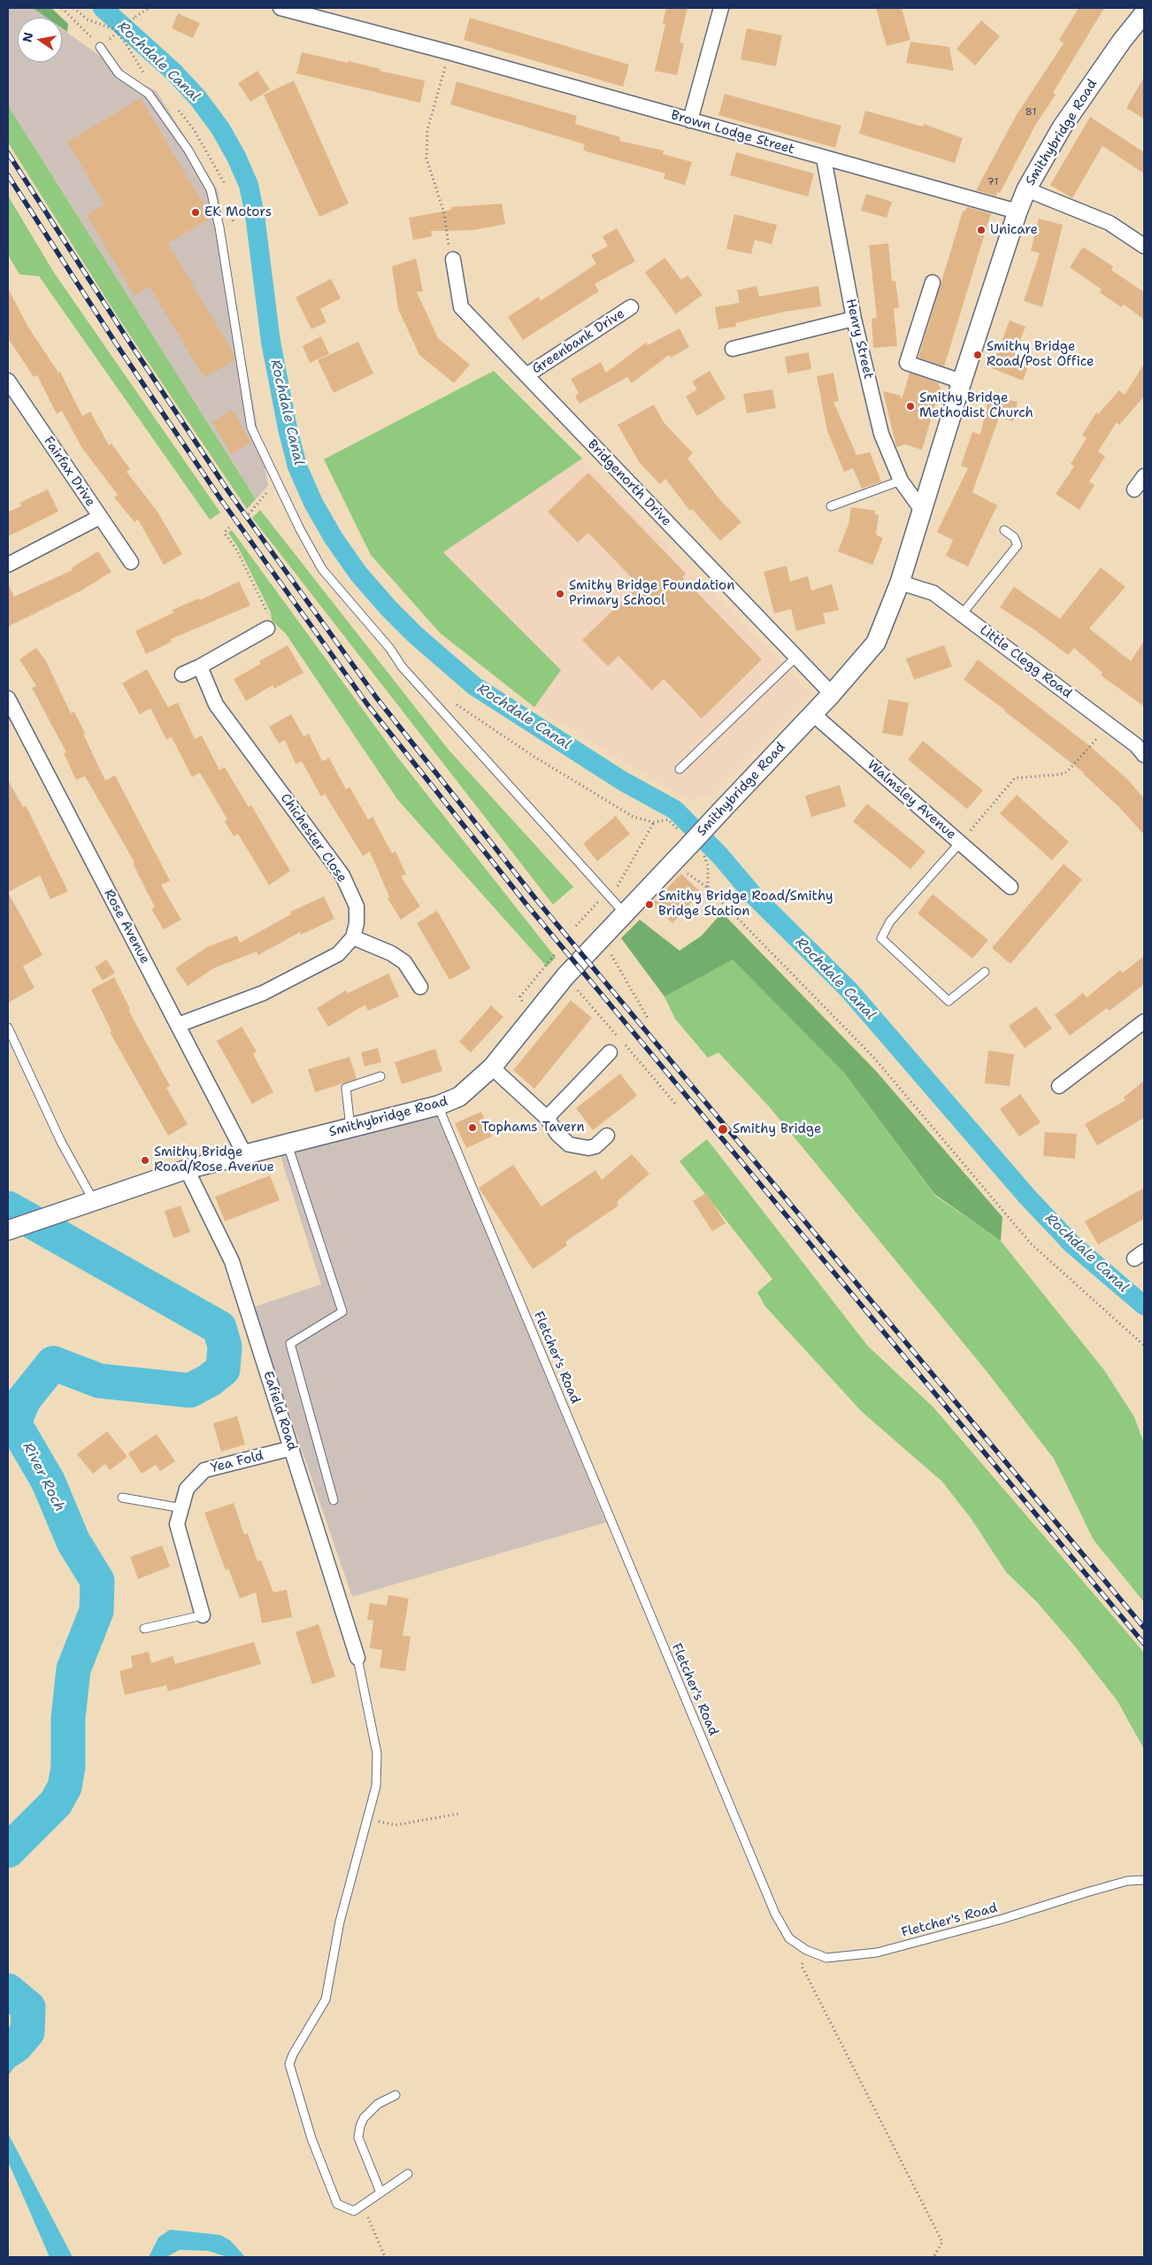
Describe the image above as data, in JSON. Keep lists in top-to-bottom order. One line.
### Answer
{"streets":{"street":["Brown Lodge Street","Smithybridge Road","Henry Street","Greenbank Drive","Fairfax Drive","Bridgenorth Drive","Little Clegg Road","Walmsley Avenue","Chichester Close","Rose Avenue","Eafield Road","Yea Fold"],"lane":["Fletcher's Road"]},"crossings":[["Brown Lodge Street","Smithybridge Road"],["Brown Lodge Street","Henry Street"],["Smithybridge Road","Henry Street"],["Smithybridge Road","Bridgenorth Drive"],["Smithybridge Road","Little Clegg Road"],["Smithybridge Road","Walmsley Avenue"],["Smithybridge Road","Rose Avenue"],["Smithybridge Road","Fletcher's Road"],["Smithybridge Road","Eafield Road"],["Greenbank Drive","Bridgenorth Drive"],["Eafield Road","Yea Fold"]],"water":["Rochdale Canal","River Roch"],"places":["EK Motors","Unicare","Smithy Bridge Road/Post Office","Smithy Bridge Methodist Church","Smithy Bridge Foundation Primary School","Smithy Bridge Road/Smithy Bridge Station","Tophams Tavern","Smithy Bridge","Smithy Bridge Road/Rose Avenue"],"house_numbers":["81","71"],"north":"left"}
